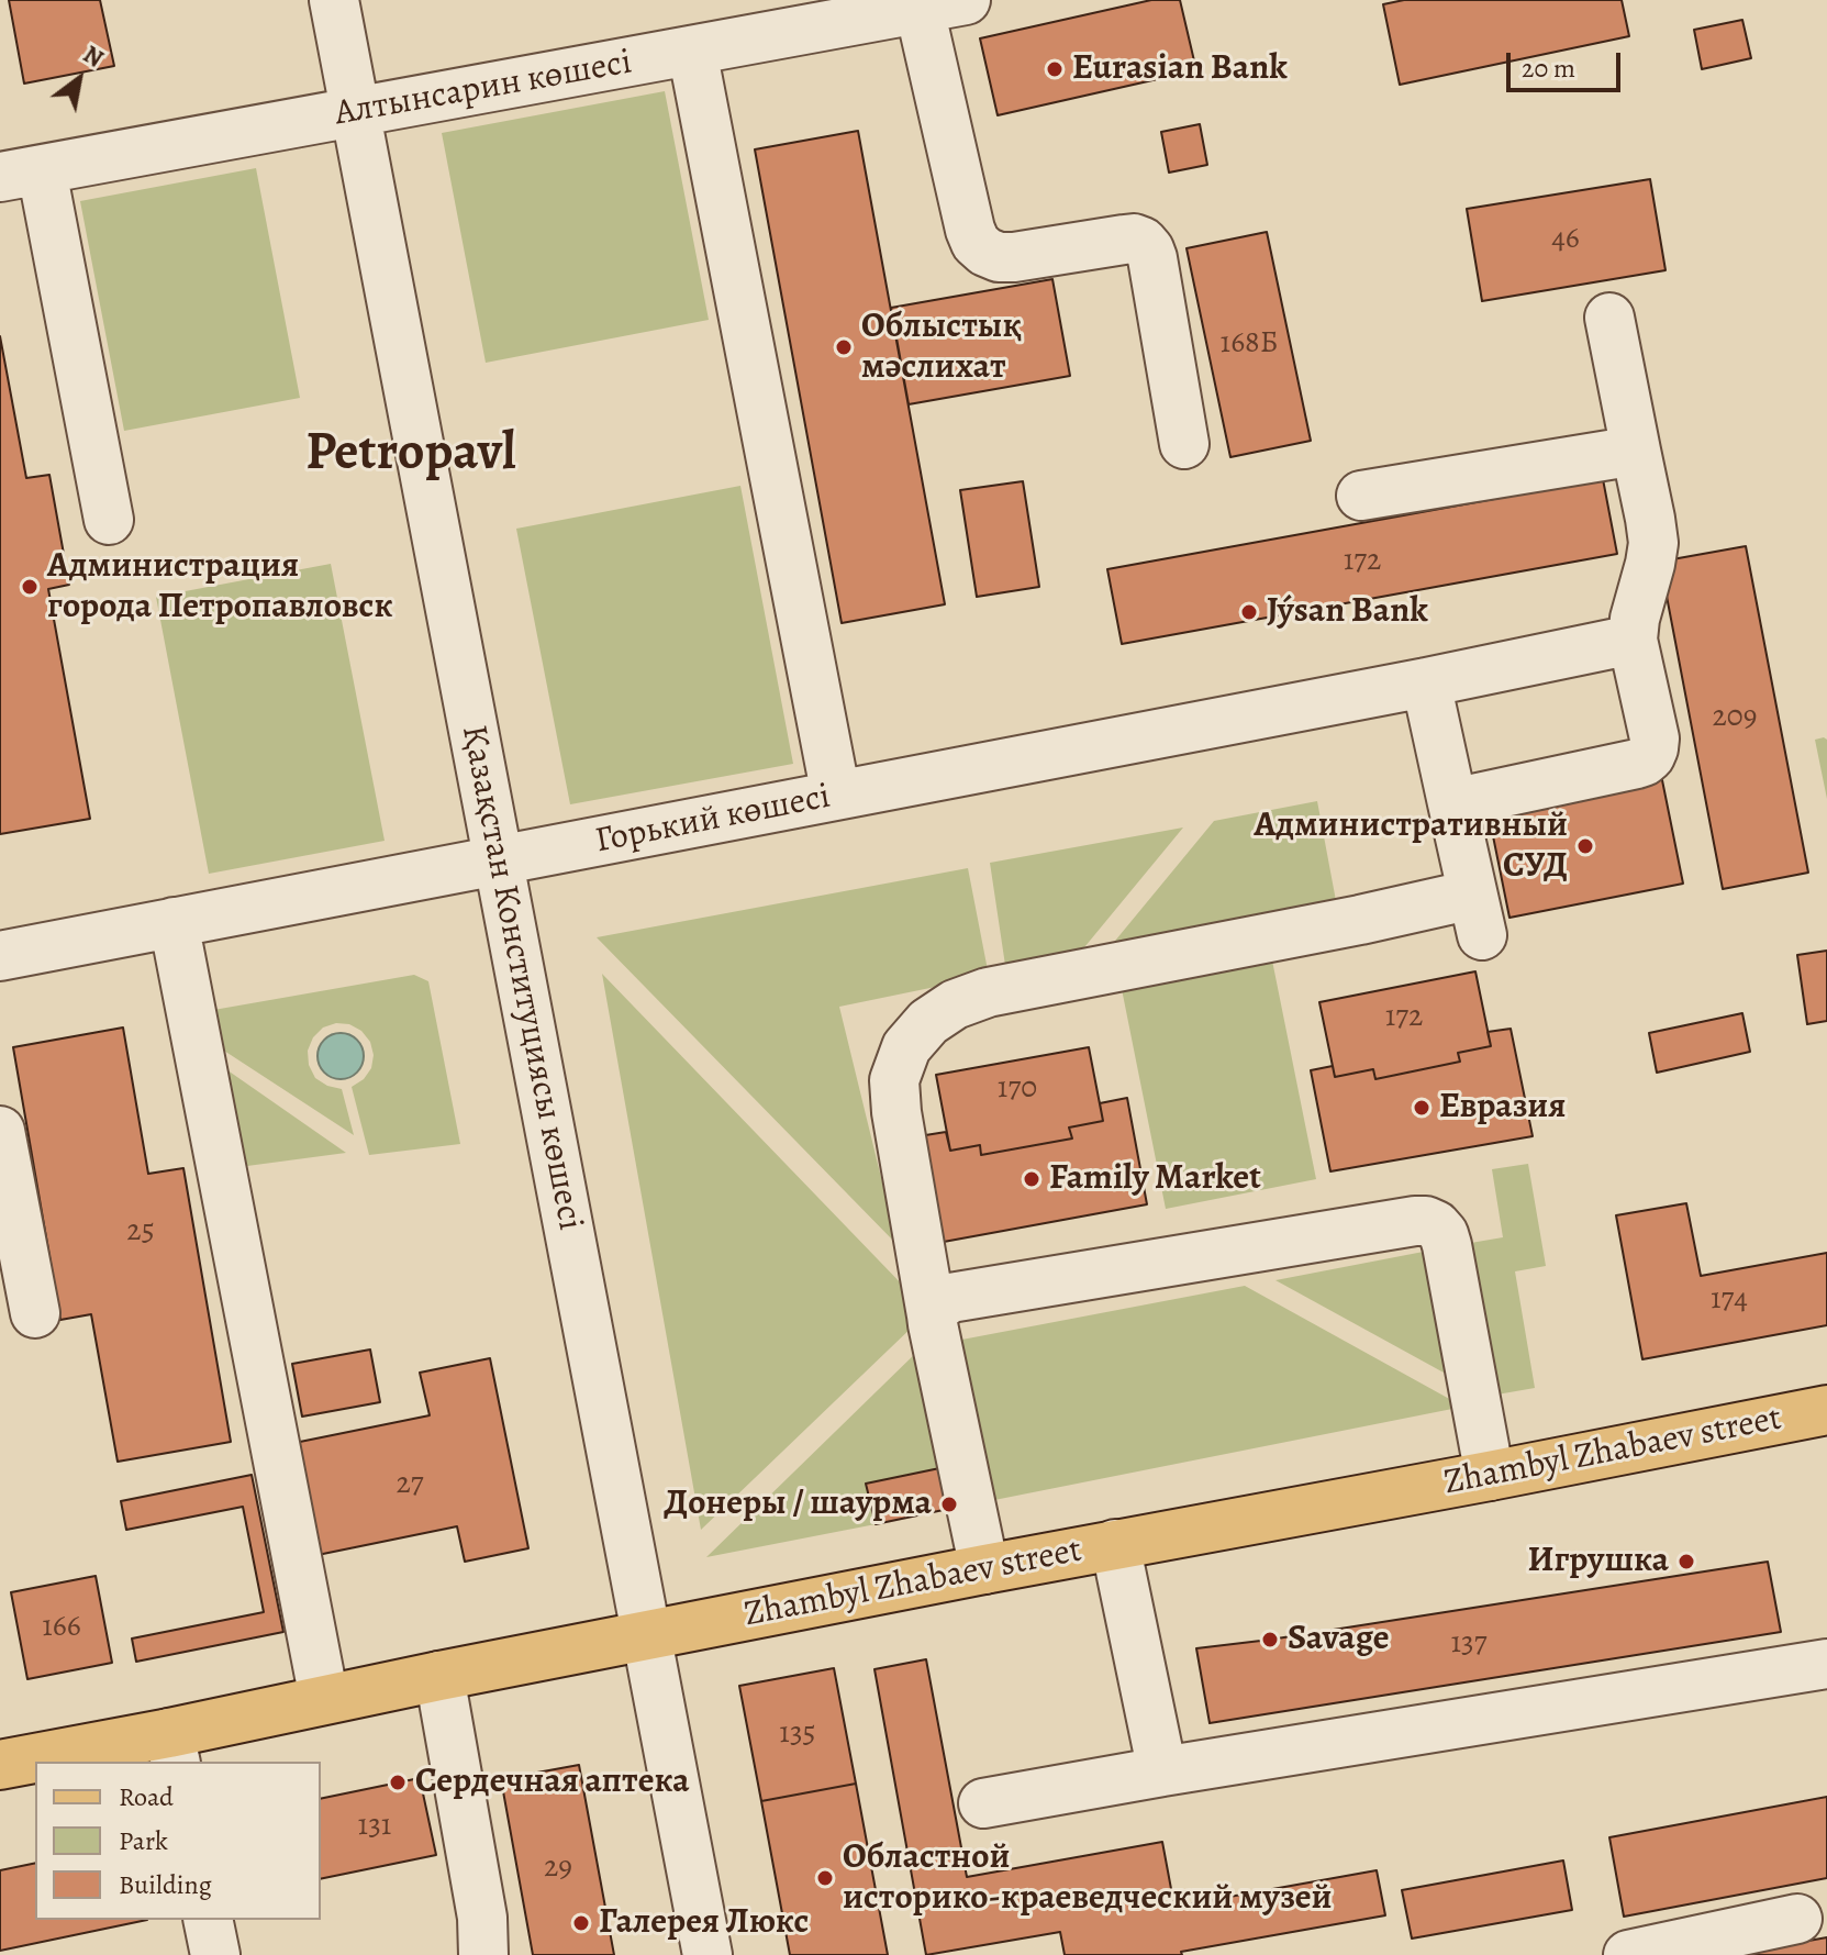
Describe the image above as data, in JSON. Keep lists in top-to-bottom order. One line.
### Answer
{"streets":{"main road":["Zhambyl Zhabaev street"],"street":["Алтынсарин көшесі","Горький көшесі","Қазақстан Конституциясы көшесі"]},"crossings":[["Алтынсарин көшесі","Қазақстан Конституциясы көшесі"],["Горький көшесі","Қазақстан Конституциясы көшесі"],["Қазақстан Конституциясы көшесі","Zhambyl Zhabaev street"]],"districts":["Petropavl"],"places":["Eurasian Bank","Облыстық мәслихат","Администрация города Петропавловск","Jýsan Bank","Административный СУД","Евразия","Family Мarket","Донеры / шаурма","Игрушка","Savage","Сердечная аптека","Oбластной историко-краеведческий музей","Галерея Люкс"],"house_numbers":["46","168Б","172","209","172","170","25","174","27","166","137","135","131","29"],"legend":["Road","Park","Building"],"scale_bar":"20 m","north":"top right"}
